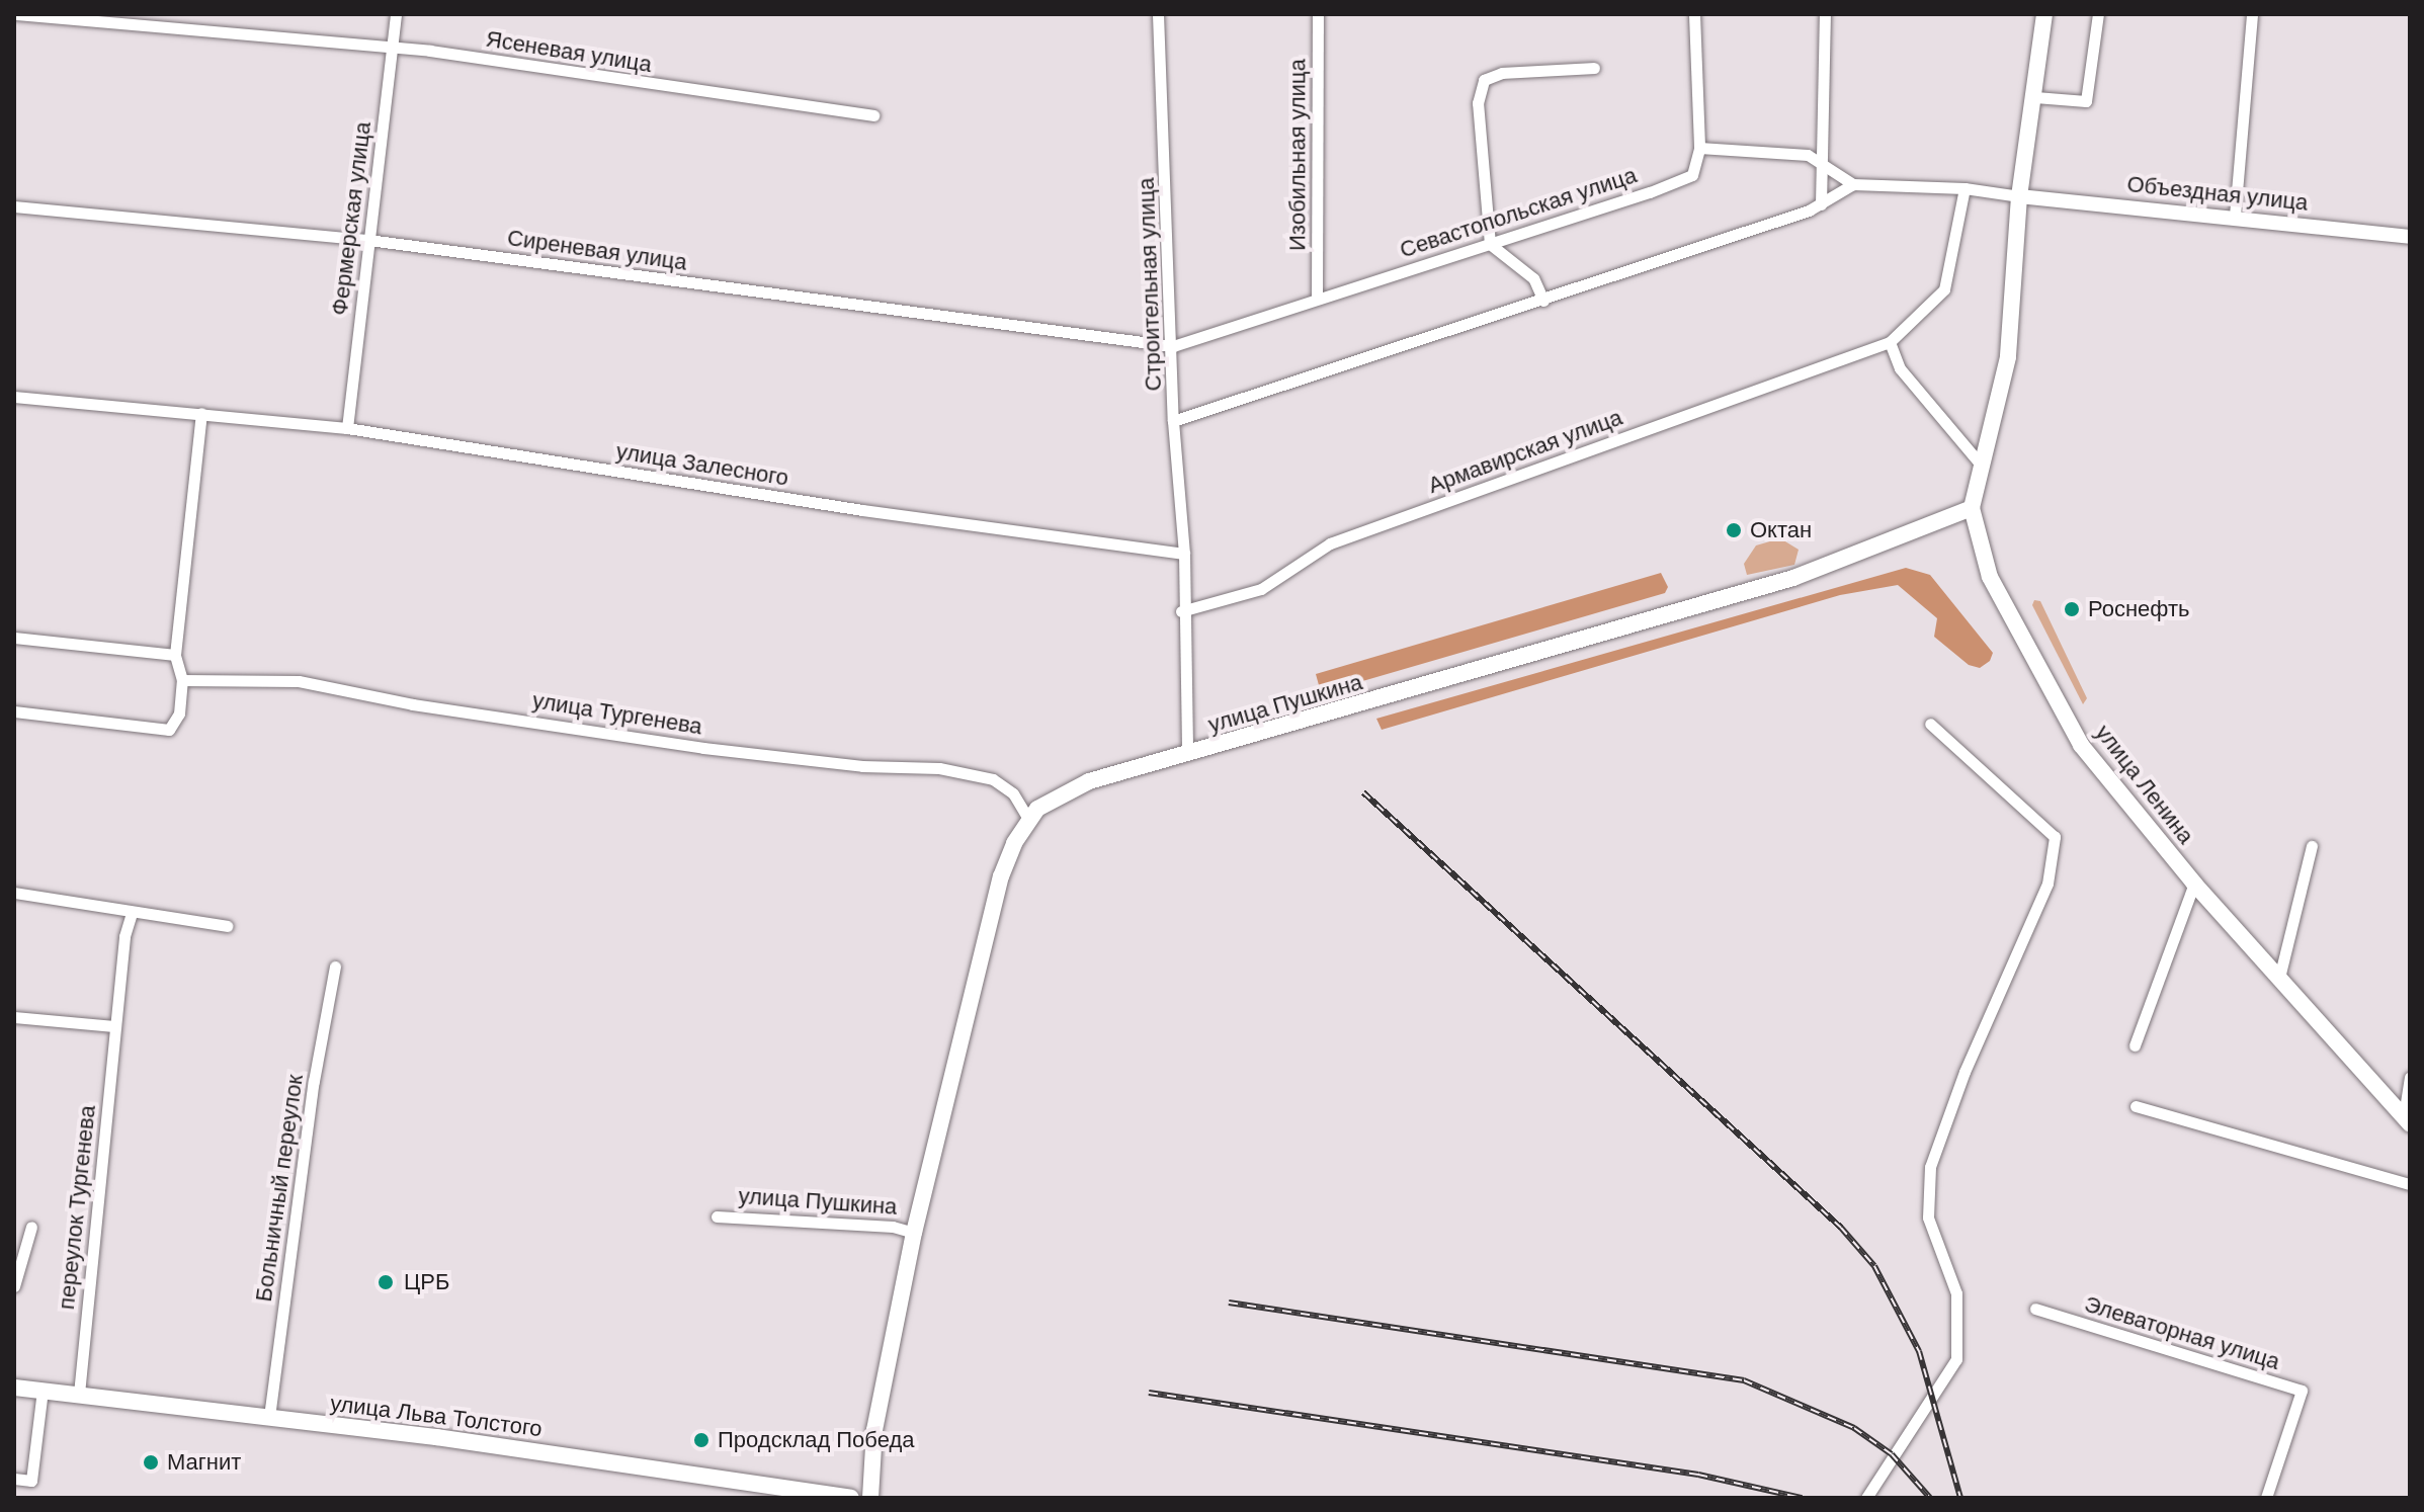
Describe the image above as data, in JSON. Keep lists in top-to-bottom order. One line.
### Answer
{"streets":{"main road":["улица Пушкина","улица Ленина","улица Льва Толстого"],"street":["Ясеневая улица","Изобильная улица","Объездная улица","Севастопольская улица","Фермерская улица","Сиреневая улица","Строительная улица","Армавирская улица","улица Залесного","улица Тургенева","Больничный переулок","переулок Тургенева","Элеваторная улица"]},"crossings":[["Ясеневая улица","Фермерская улица"],["Изобильная улица","Севастопольская улица"],["Севастопольская улица","Сиреневая улица"],["Севастопольская улица","Строительная улица"],["Фермерская улица","Сиреневая улица"],["Фермерская улица","улица Залесного"],["Сиреневая улица","Строительная улица"],["Строительная улица","улица Залесного"],["улица Пушкина","улица Тургенева"],["улица Пушкина","улица Ленина"],["Больничный переулок","улица Льва Толстого"],["переулок Тургенева","улица Льва Толстого"]],"places":["Октан","Роснефть","ЦРБ","Продсклад Победа","Магнит"]}
